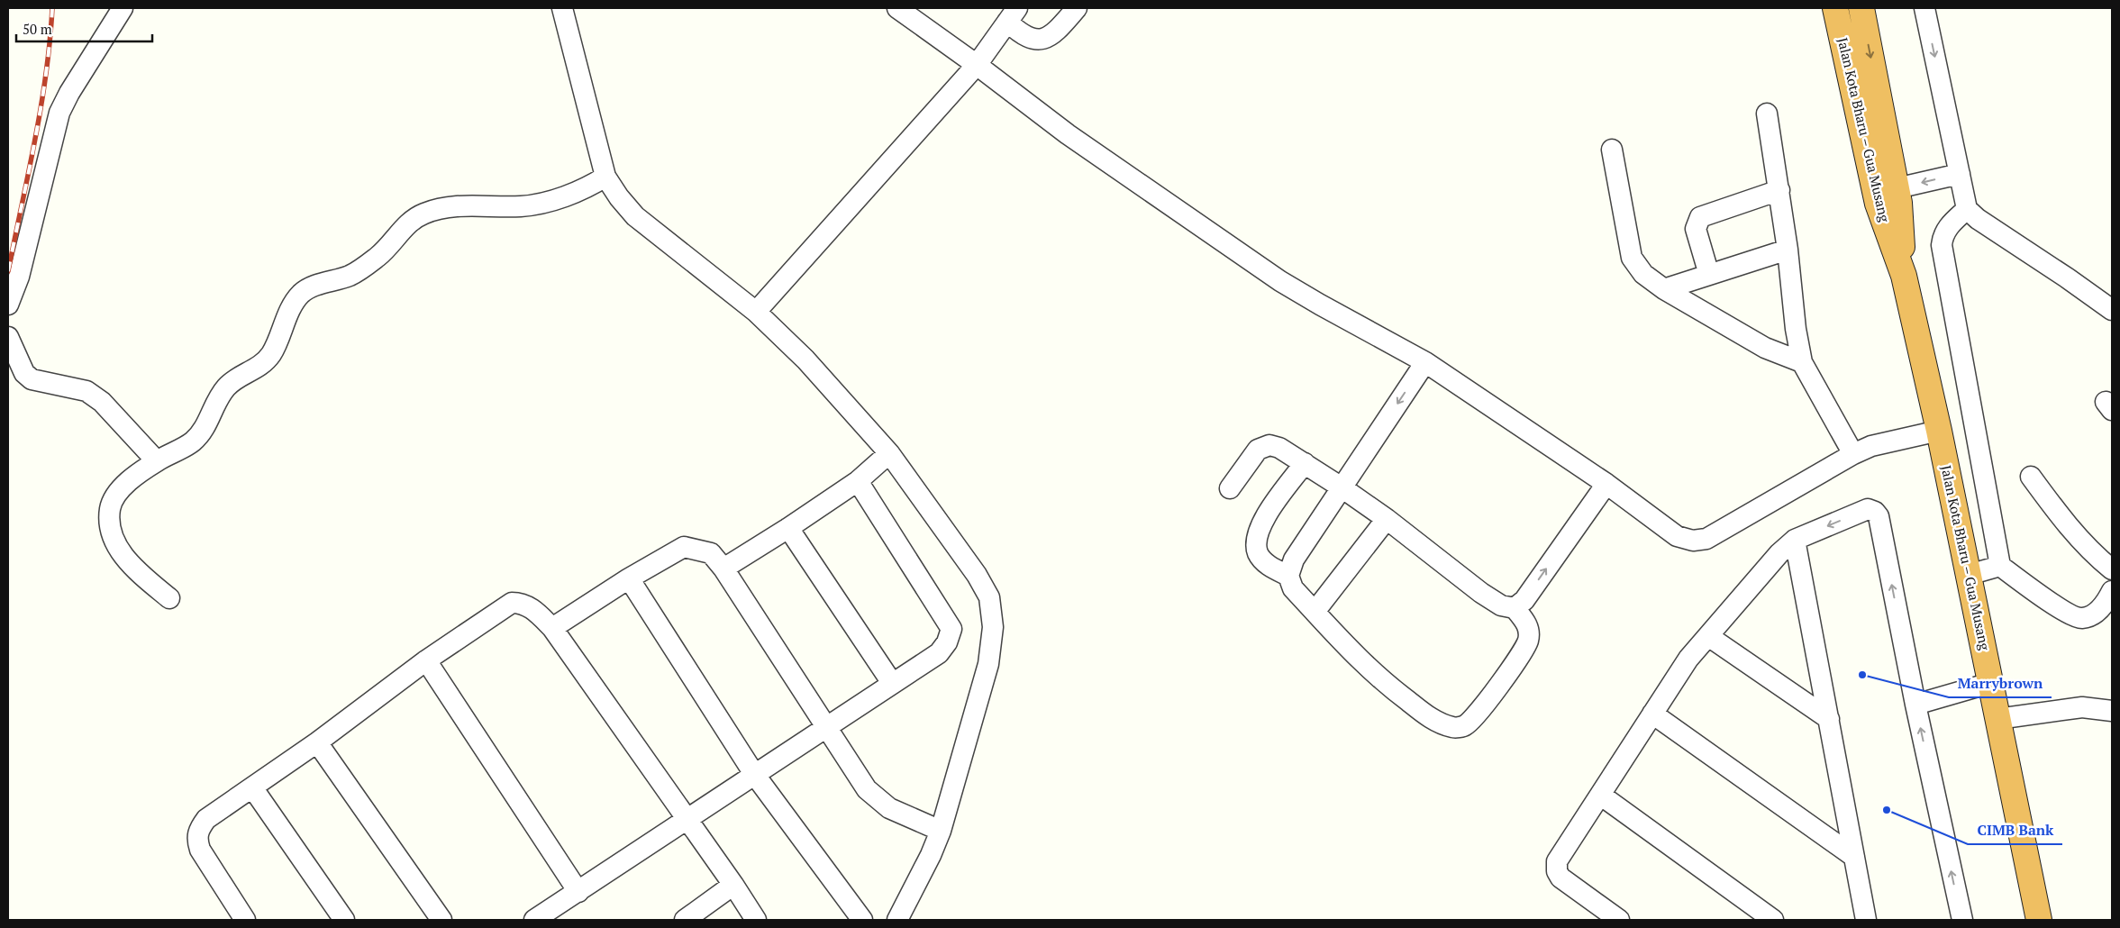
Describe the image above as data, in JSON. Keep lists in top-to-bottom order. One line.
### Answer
{"streets":{"highway":["Jalan Kota Bharu – Gua Musang"]},"places":["Marrybrown","CIMB Bank"],"scale_bar":"50 m"}
